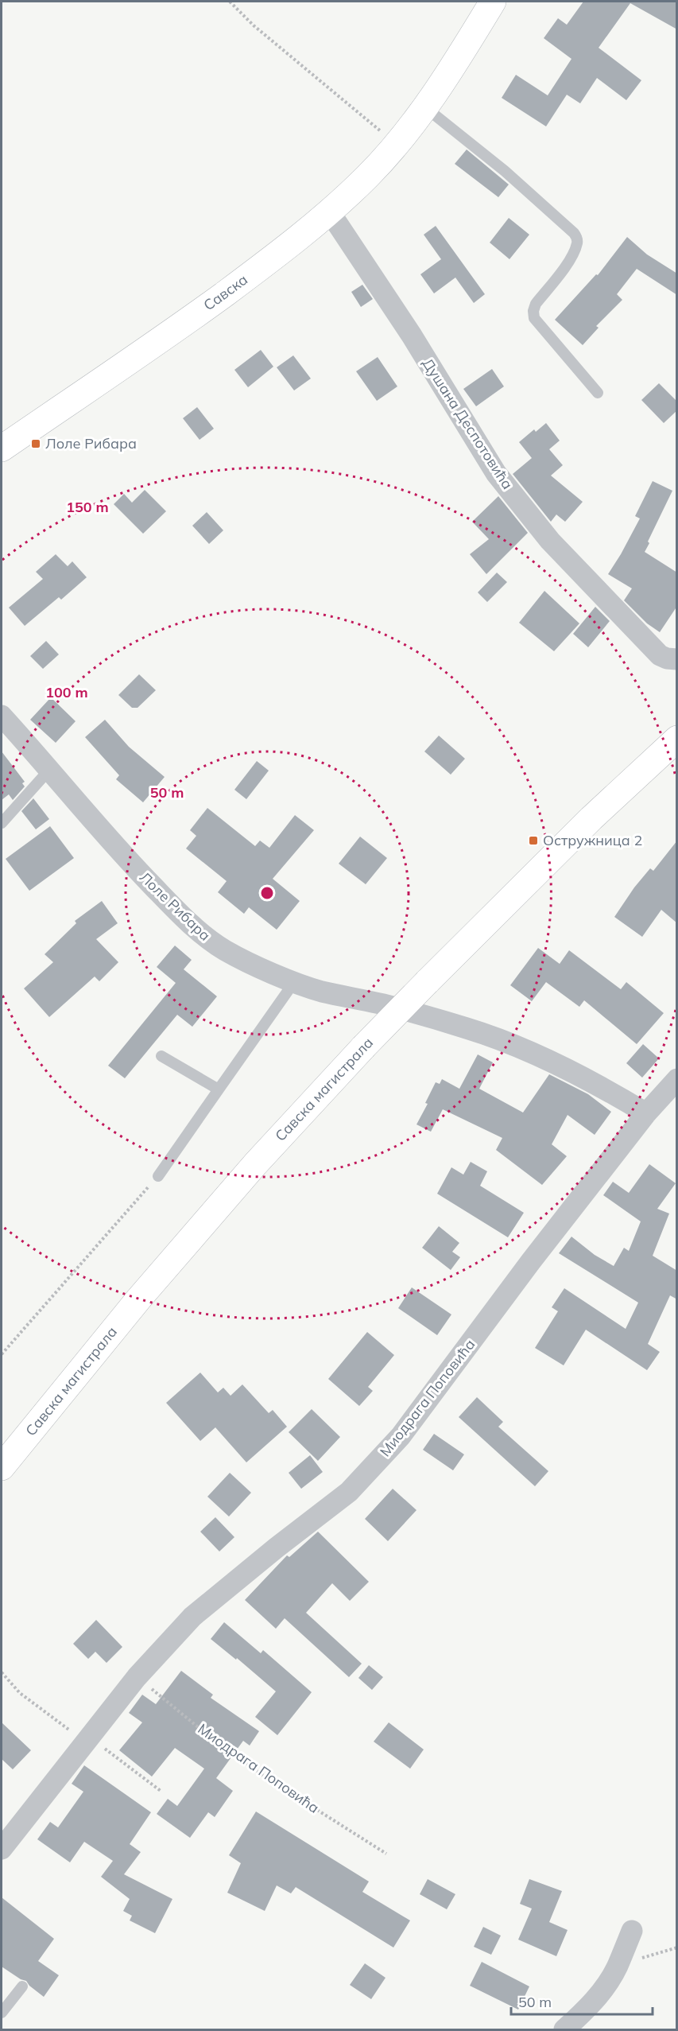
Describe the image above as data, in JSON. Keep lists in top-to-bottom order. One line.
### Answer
{"streets":{"main road":["Савска","Савска магистрала"],"street":["Душана Деспотовића","Лоле Рибара","Миодрага Поповића"]},"crossings":[["Савска","Душана Деспотовића"],["Лоле Рибара","Миодрага Поповића"]],"places":{"transit":["Лоле Рибара","Остружница 2"]},"scale_bar":"50 m","rings":["150 m","100 m","50 m"]}
